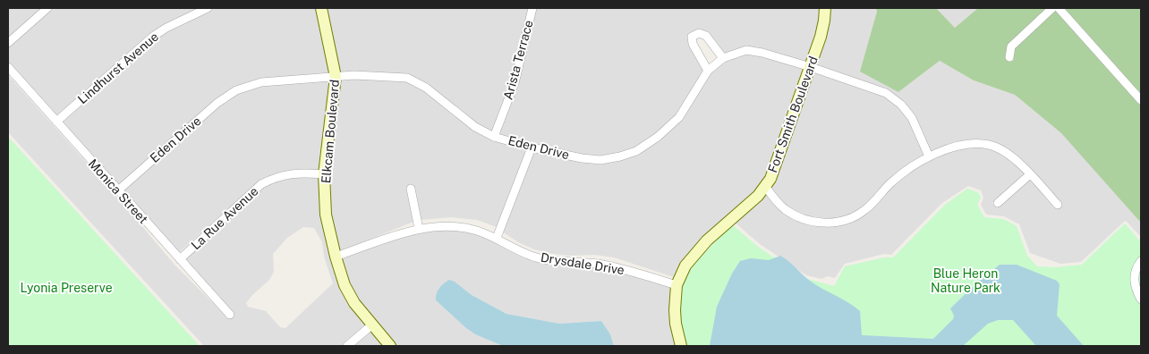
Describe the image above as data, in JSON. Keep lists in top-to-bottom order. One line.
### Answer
{"streets":{"street":["Arista Terrace","Lindhurst Avenue","Fort Smith Boulevard","Elkcam Boulevard","Eden Drive","Monica Street","La Rue Avenue","Drysdale Drive"]},"crossings":[["Arista Terrace","Eden Drive"],["Lindhurst Avenue","Monica Street"],["Fort Smith Boulevard","Eden Drive"],["Fort Smith Boulevard","Drysdale Drive"],["Elkcam Boulevard","Eden Drive"],["Elkcam Boulevard","La Rue Avenue"],["Elkcam Boulevard","Drysdale Drive"],["Eden Drive","Monica Street"],["Monica Street","La Rue Avenue"]],"parks":["Blue Heron Nature Park","Lyonia Preserve"]}
